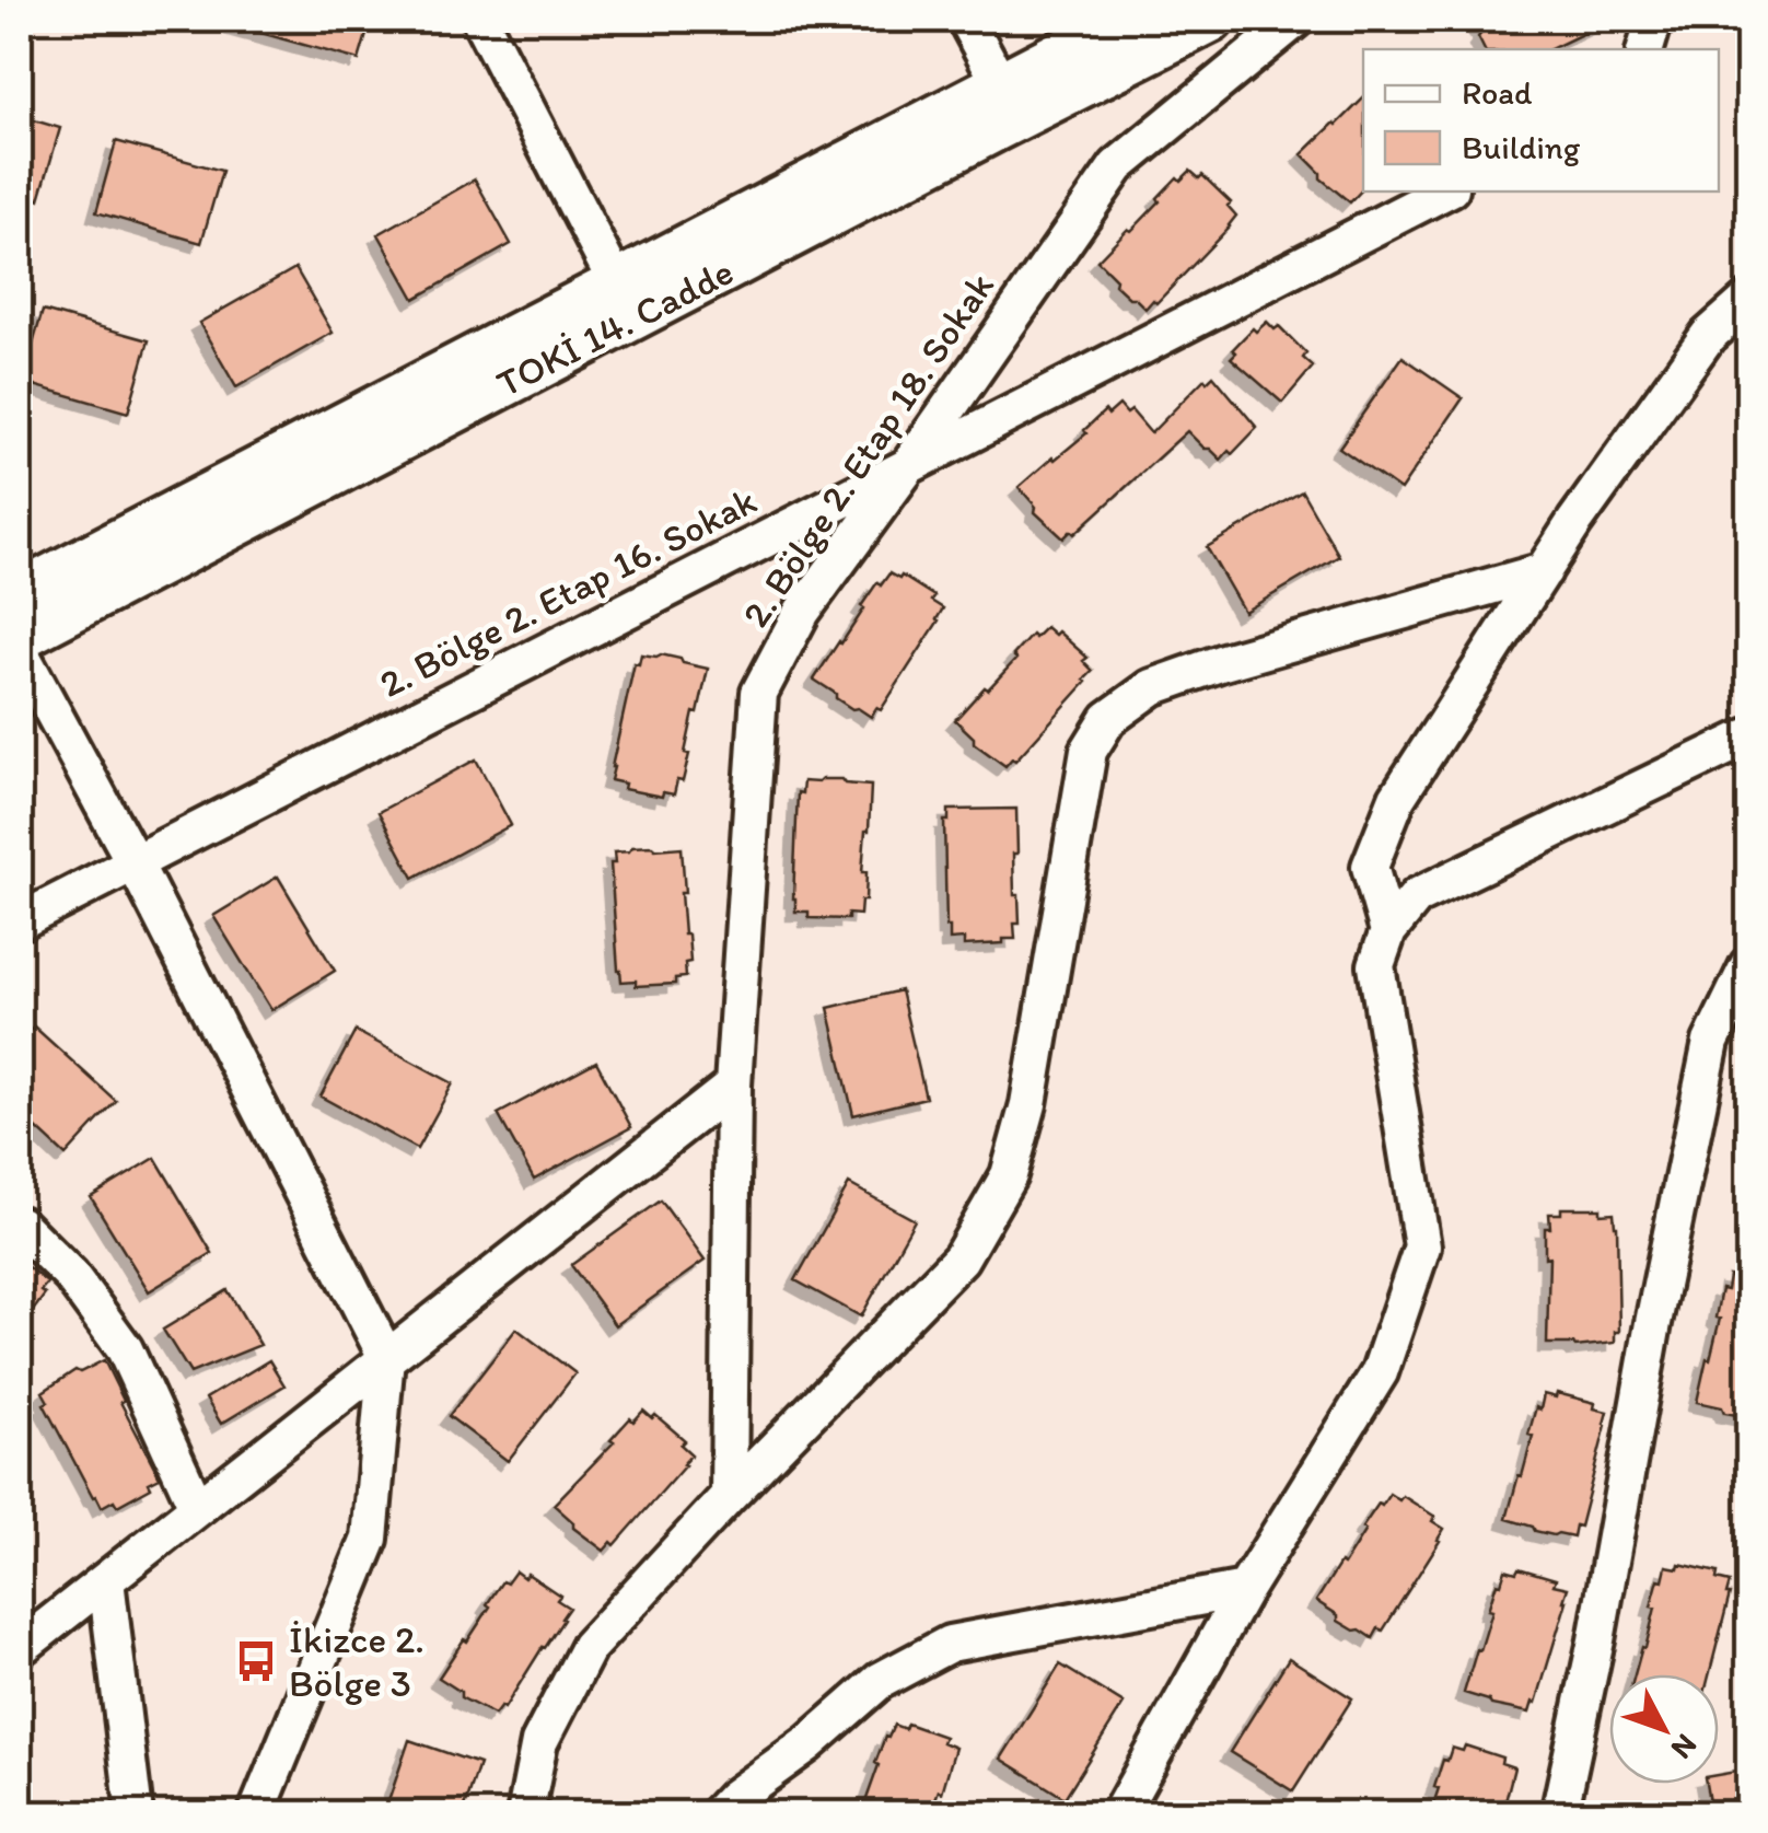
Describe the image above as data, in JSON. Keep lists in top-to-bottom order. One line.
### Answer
{"streets":{"main road":["TOKİ 14. Cadde"],"street":["2. Bölge 2. Etap 18. Sokak","2. Bölge 2. Etap 16. Sokak"]},"crossings":[["2. Bölge 2. Etap 18. Sokak","2. Bölge 2. Etap 16. Sokak"]],"places":{"bus stop":["İkizce 2. Bölge 3"]},"legend":["Road","Building"],"north":"bottom right"}
